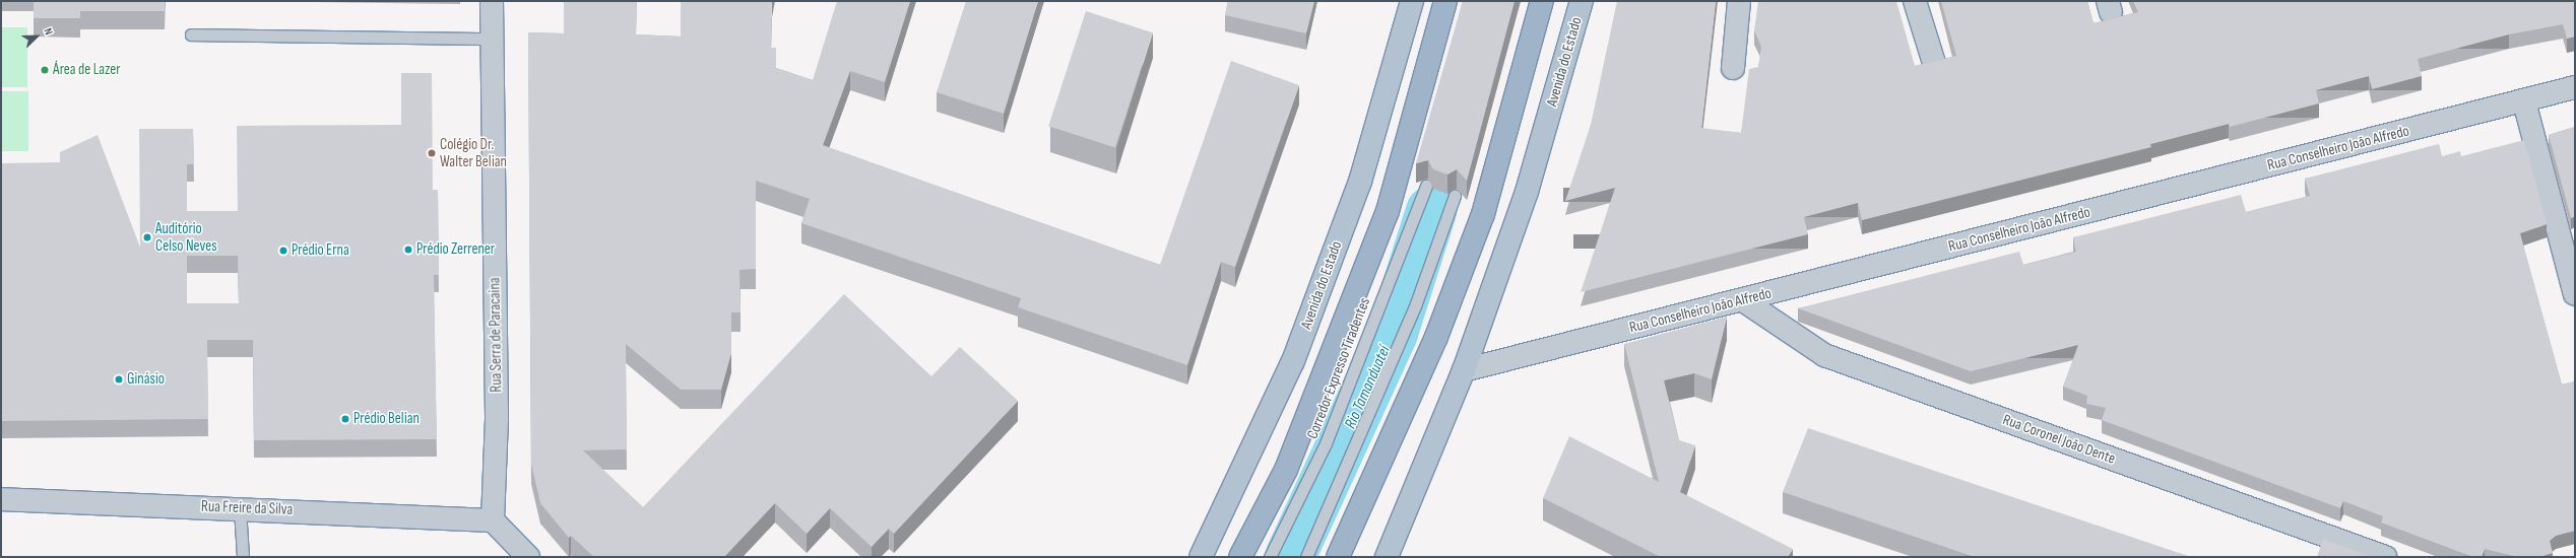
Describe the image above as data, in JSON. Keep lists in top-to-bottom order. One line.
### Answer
{"streets":{"main road":["Avenida do Estado"],"street":["Rua Conselheiro João Alfredo","Rua Serra de Paracaina","Rua Coronel João Dente","Rua Freire da Silva"],"lane":["Corredor Expresso Tiradentes"]},"crossings":[["Avenida do Estado","Rua Conselheiro João Alfredo"],["Rua Conselheiro João Alfredo","Rua Coronel João Dente"],["Rua Serra de Paracaina","Rua Freire da Silva"]],"water":["Rio Tamanduateí"],"places":["Área de Lazer","Colégio Dr. Walter Belian","Auditório Celso Neves","Prédio Zerrener","Prédio Erna","Ginásio","Prédio Belian"],"north":"top right"}
